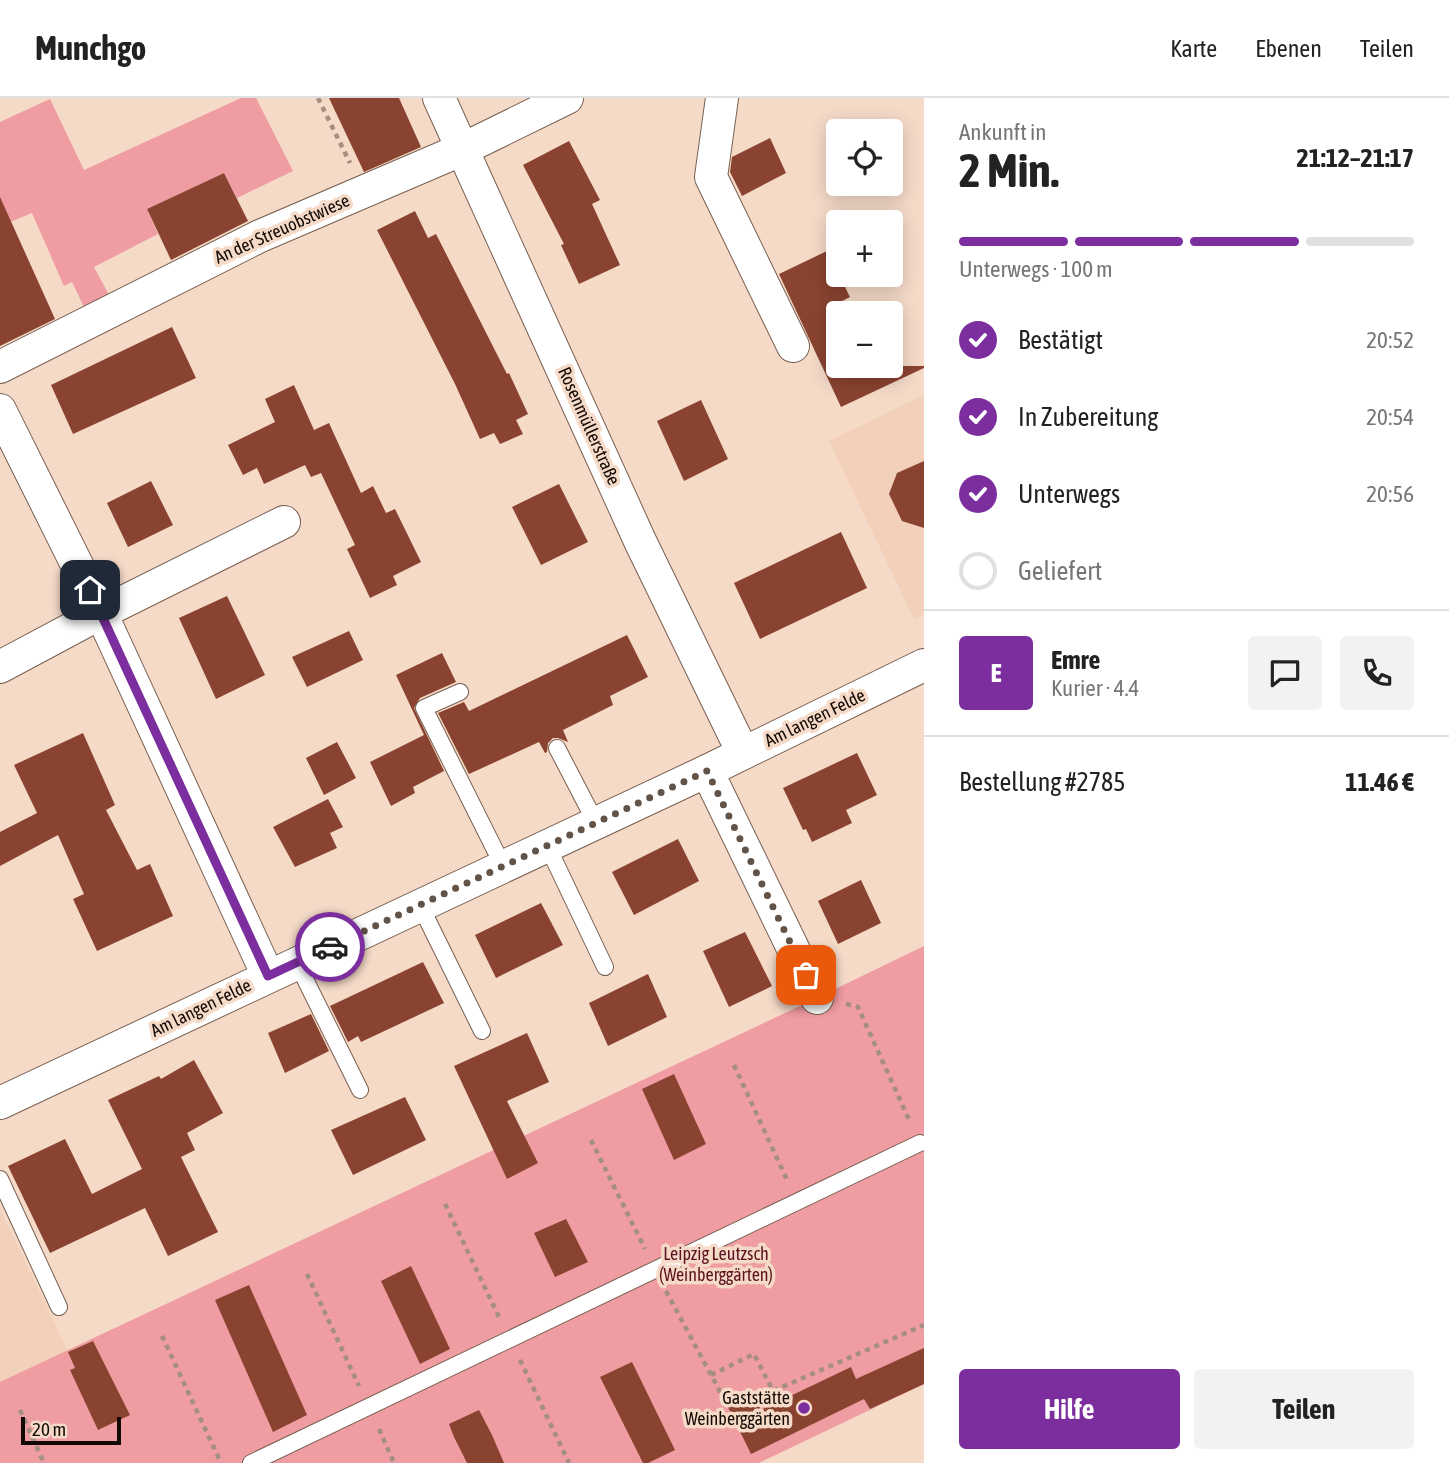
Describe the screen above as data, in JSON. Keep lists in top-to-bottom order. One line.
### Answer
{"streets":{"street":["An der Streuobstwiese","Rosenmüllerstraße","Am langen Felde"]},"crossings":[["An der Streuobstwiese","Rosenmüllerstraße"],["Rosenmüllerstraße","Am langen Felde"]],"parks":["Leipzig Leutzsch (Weinberggärten)"],"places":["Gaststätte Weinberggärten"],"scale_bar":"20 m","page":{"header":"Munchgo","nav":["Karte","Ebenen","Teilen"],"heading":["2 Min.","Ankunft in","21:12–21:17"],"panel":["Emre","Kurier · 4.4","Bestellung #2785","11.46 €"],"map_buttons":["+","−"],"bar":"Unterwegs · 100 m","list":[["Bestätigt","20:52"],["In Zubereitung","20:54"],["Unterwegs","20:56"],"Geliefert"],"round":"E","buttons":["Hilfe","Teilen"],"scale":"20 m"}}
